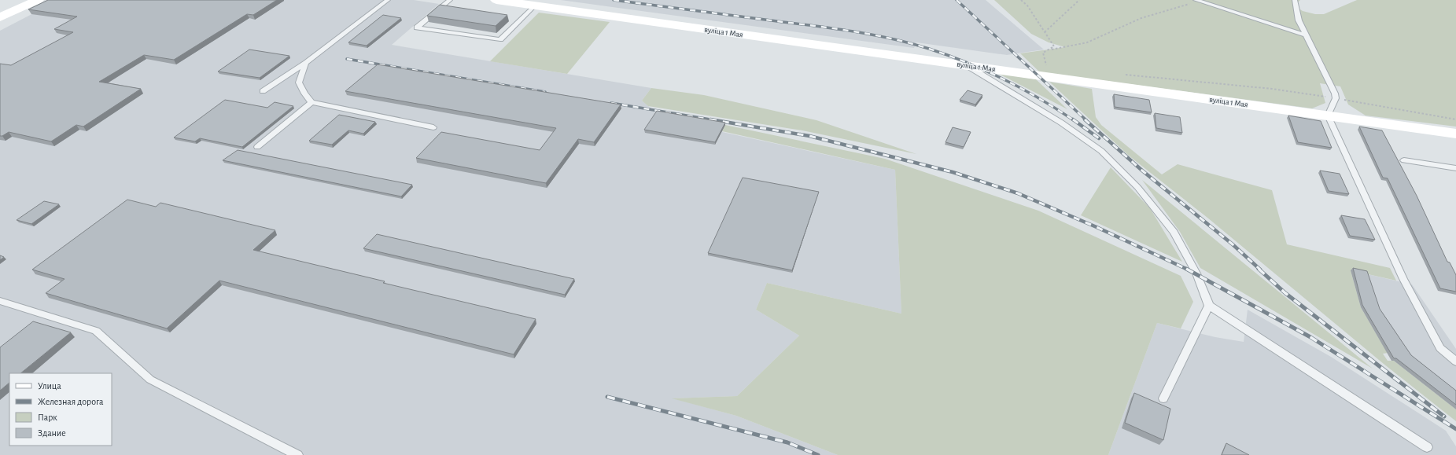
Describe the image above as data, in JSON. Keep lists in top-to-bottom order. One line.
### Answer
{"streets":{"street":["вуліца 1 Мая"]},"legend":["Улица","Железная дорога","Парк","Здание"]}
